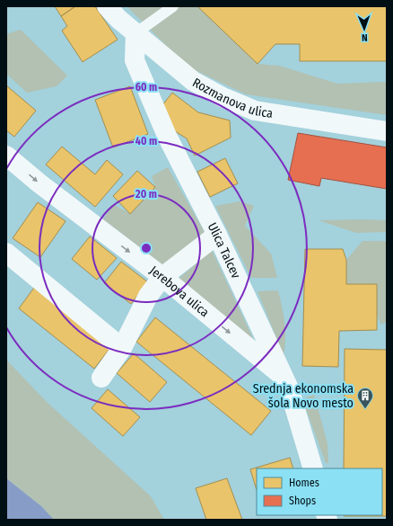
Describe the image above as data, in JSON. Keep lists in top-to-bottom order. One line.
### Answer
{"streets":{"street":["Rozmanova ulica","Ulica Talcev","Jerebova ulica"]},"crossings":[["Rozmanova ulica","Ulica Talcev"],["Ulica Talcev","Jerebova ulica"]],"places":{"building":["Srednja ekonomska šola Novo mesto"]},"legend":["Homes","Shops"],"north":"bottom","rings":["60 m","40 m","20 m"]}
